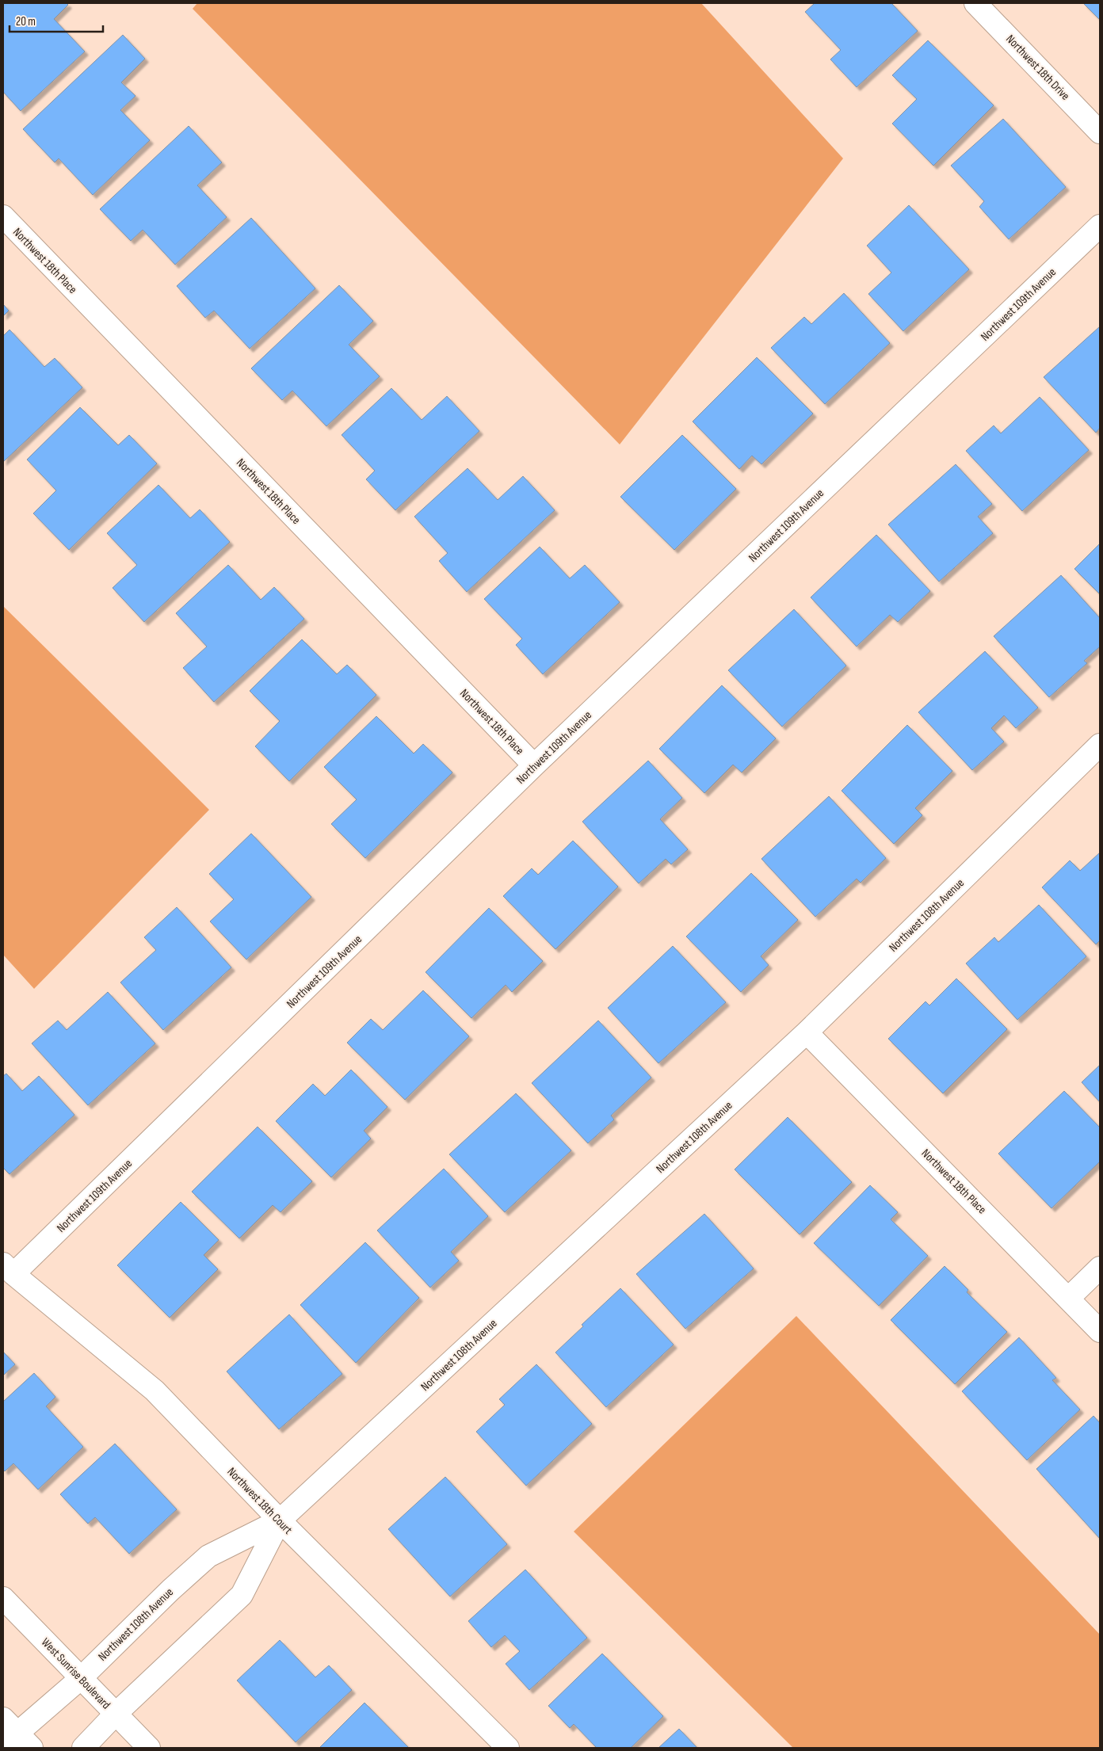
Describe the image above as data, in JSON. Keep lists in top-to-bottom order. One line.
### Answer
{"streets":{"main road":["Northwest 18th Drive","Northwest 18th Place","Northwest 109th Avenue","Northwest 108th Avenue","Northwest 18th Court","West Sunrise Boulevard"]},"crossings":[["Northwest 18th Place","Northwest 109th Avenue"],["Northwest 18th Place","Northwest 108th Avenue"],["Northwest 109th Avenue","Northwest 18th Court"],["Northwest 108th Avenue","Northwest 18th Court"],["Northwest 108th Avenue","West Sunrise Boulevard"]],"scale_bar":"20 m"}
